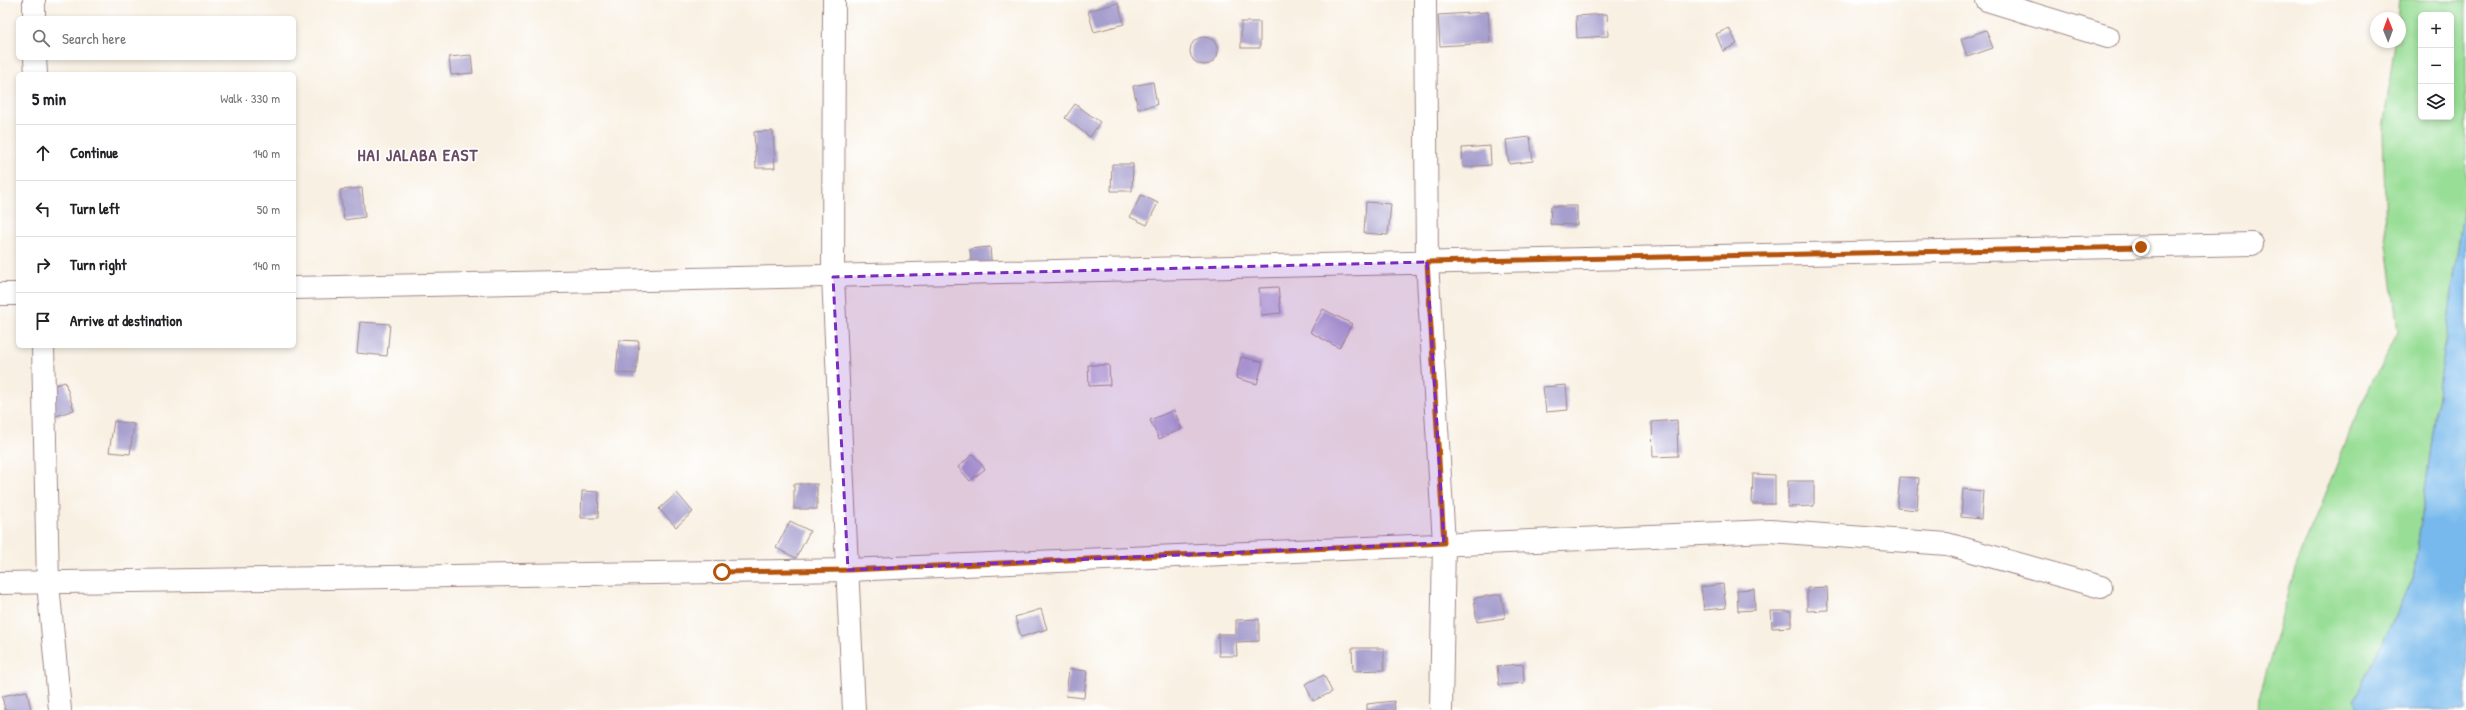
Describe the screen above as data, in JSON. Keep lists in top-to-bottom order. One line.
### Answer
{"districts":["HAI JALABA EAST"],"north":"top","page":{"map_buttons":["+","−"],"search":"Search here","heading":["5 min","Walk · 330 m"],"list":[["Continue","140 m"],["Turn left","50 m"],["Turn right","140 m"],"Arrive at destination"]}}
